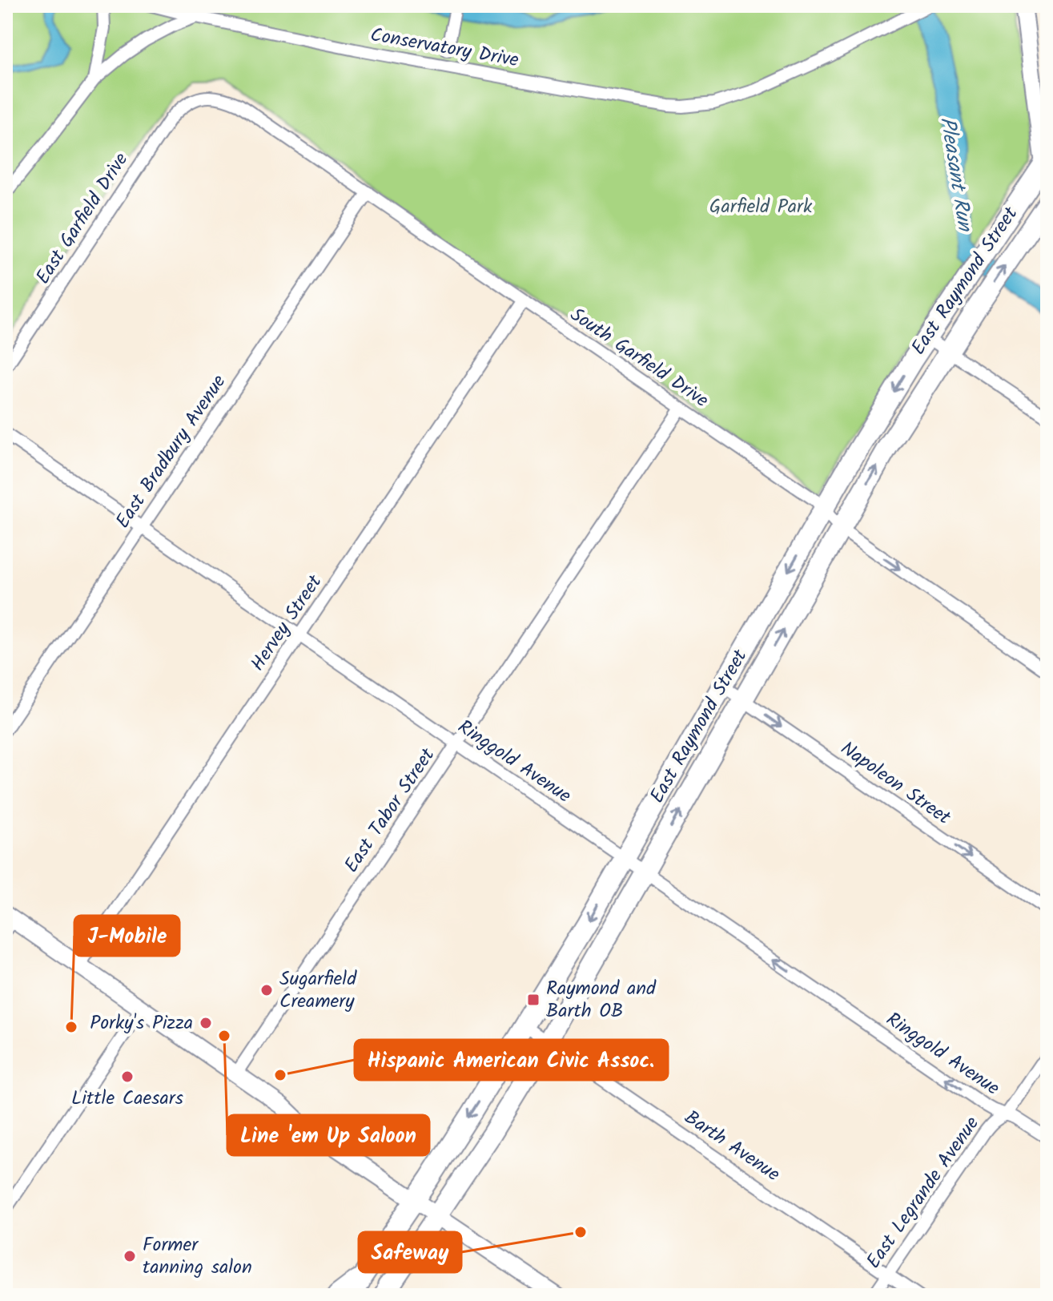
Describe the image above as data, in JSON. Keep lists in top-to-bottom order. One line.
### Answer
{"streets":{"main road":["East Raymond Street"],"street":["Conservatory Drive","East Garfield Drive","South Garfield Drive","East Bradbury Avenue","Hervey Street","Ringgold Avenue","Napoleon Street","East Tabor Street","Barth Avenue","East Legrande Avenue"]},"crossings":[["East Garfield Drive","South Garfield Drive"],["East Raymond Street","South Garfield Drive"],["East Raymond Street","Ringgold Avenue"],["East Raymond Street","Napoleon Street"],["East Raymond Street","Barth Avenue"],["South Garfield Drive","East Bradbury Avenue"],["South Garfield Drive","Hervey Street"],["South Garfield Drive","East Tabor Street"],["East Bradbury Avenue","Ringgold Avenue"],["Hervey Street","Ringgold Avenue"],["Ringgold Avenue","East Tabor Street"],["Ringgold Avenue","East Legrande Avenue"],["Barth Avenue","East Legrande Avenue"]],"one_way":["Napoleon Street"],"water":["Pleasant Run"],"parks":["Garfield Park"],"places":{"other":["Sugarfield Creamery","Porky's Pizza","J-Mobile","Line 'em Up Saloon","Hispanic American Civic Assoc.","Little Caesars","Safeway","Former tanning salon"],"transit":["Raymond and Barth OB"]}}
